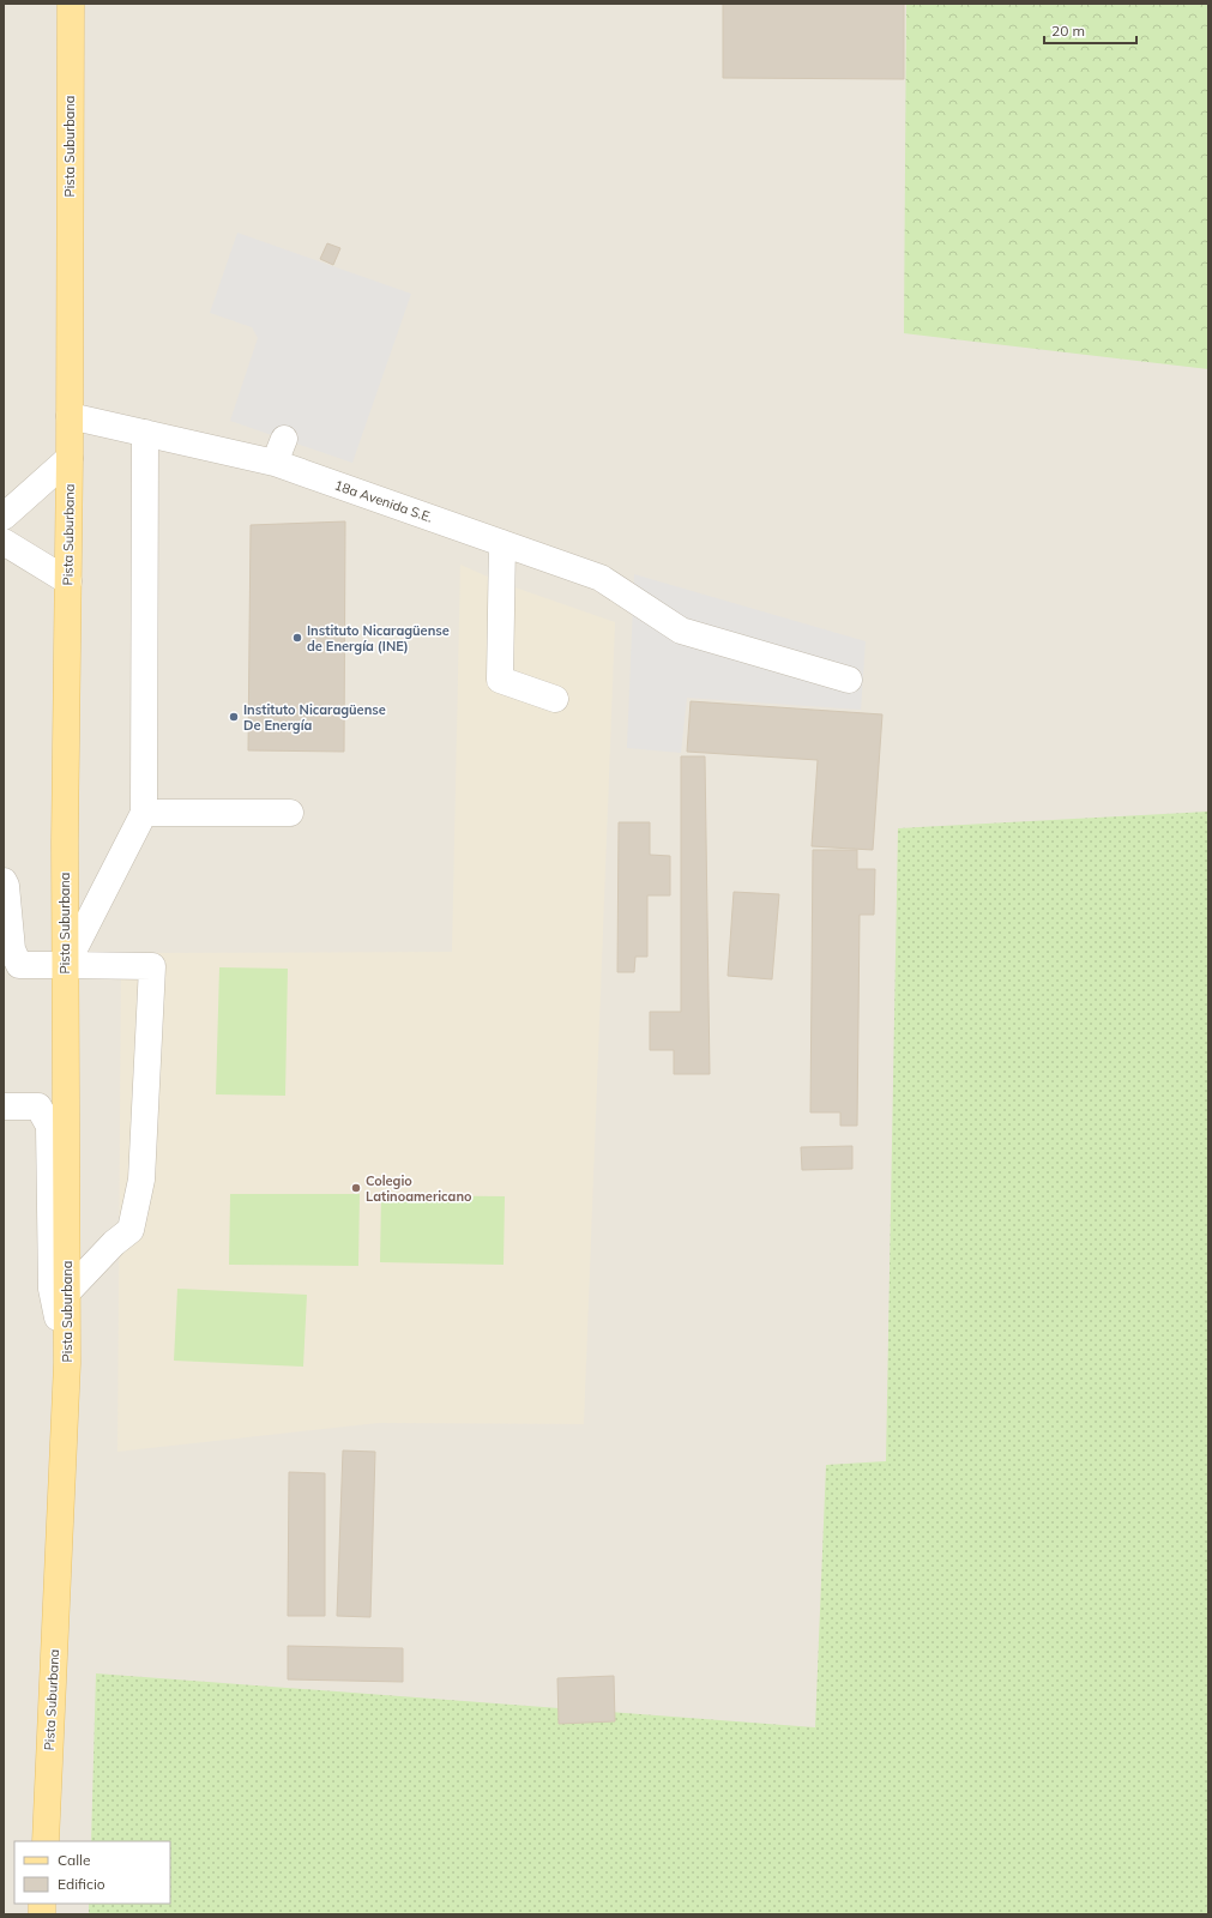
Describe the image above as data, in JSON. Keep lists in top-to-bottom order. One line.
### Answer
{"streets":{"main road":["Pista Suburbana"],"street":["18a Avenida S.E."]},"crossings":[["Pista Suburbana","18a Avenida S.E."]],"places":["Instituto Nicaragüense de Energía (INE)","Instituto Nicaragüense De Energía","Colegio Latinoamericano"],"legend":["Calle","Edificio"],"scale_bar":"20 m"}
